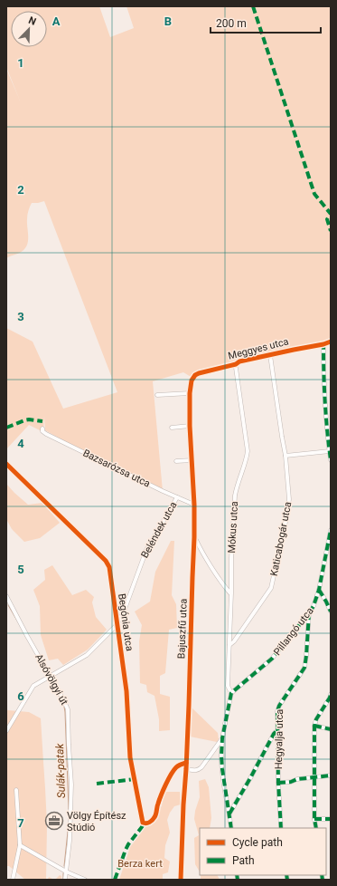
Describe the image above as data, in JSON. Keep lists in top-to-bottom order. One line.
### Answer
{"streets":{"street":["Meggyes utca","Bazsarózsa utca","Mókus utca","Beléndek utca","Katicabogár utca","Begónia utca","Bajuszfű utca","Pillangó utca","Alsóvölgyi út","Hegyalja utca"]},"crossings":[["Meggyes utca","Mókus utca"],["Meggyes utca","Katicabogár utca"],["Meggyes utca","Bajuszfű utca"],["Bazsarózsa utca","Beléndek utca"],["Bazsarózsa utca","Bajuszfű utca"],["Mókus utca","Katicabogár utca"],["Mókus utca","Pillangó utca"],["Beléndek utca","Begónia utca"],["Beléndek utca","Alsóvölgyi út"],["Begónia utca","Bajuszfű utca"],["Pillangó utca","Hegyalja utca"]],"water":["Sulák-patak"],"parks":["Berza kert"],"places":{"office":["Völgy Építész Stúdió"]},"legend":["Cycle path","Path"],"scale_bar":"200 m","north":"top right","grid":{"columns":["A","B"],"rows":["1","2","3","4","5","6","7"]}}
